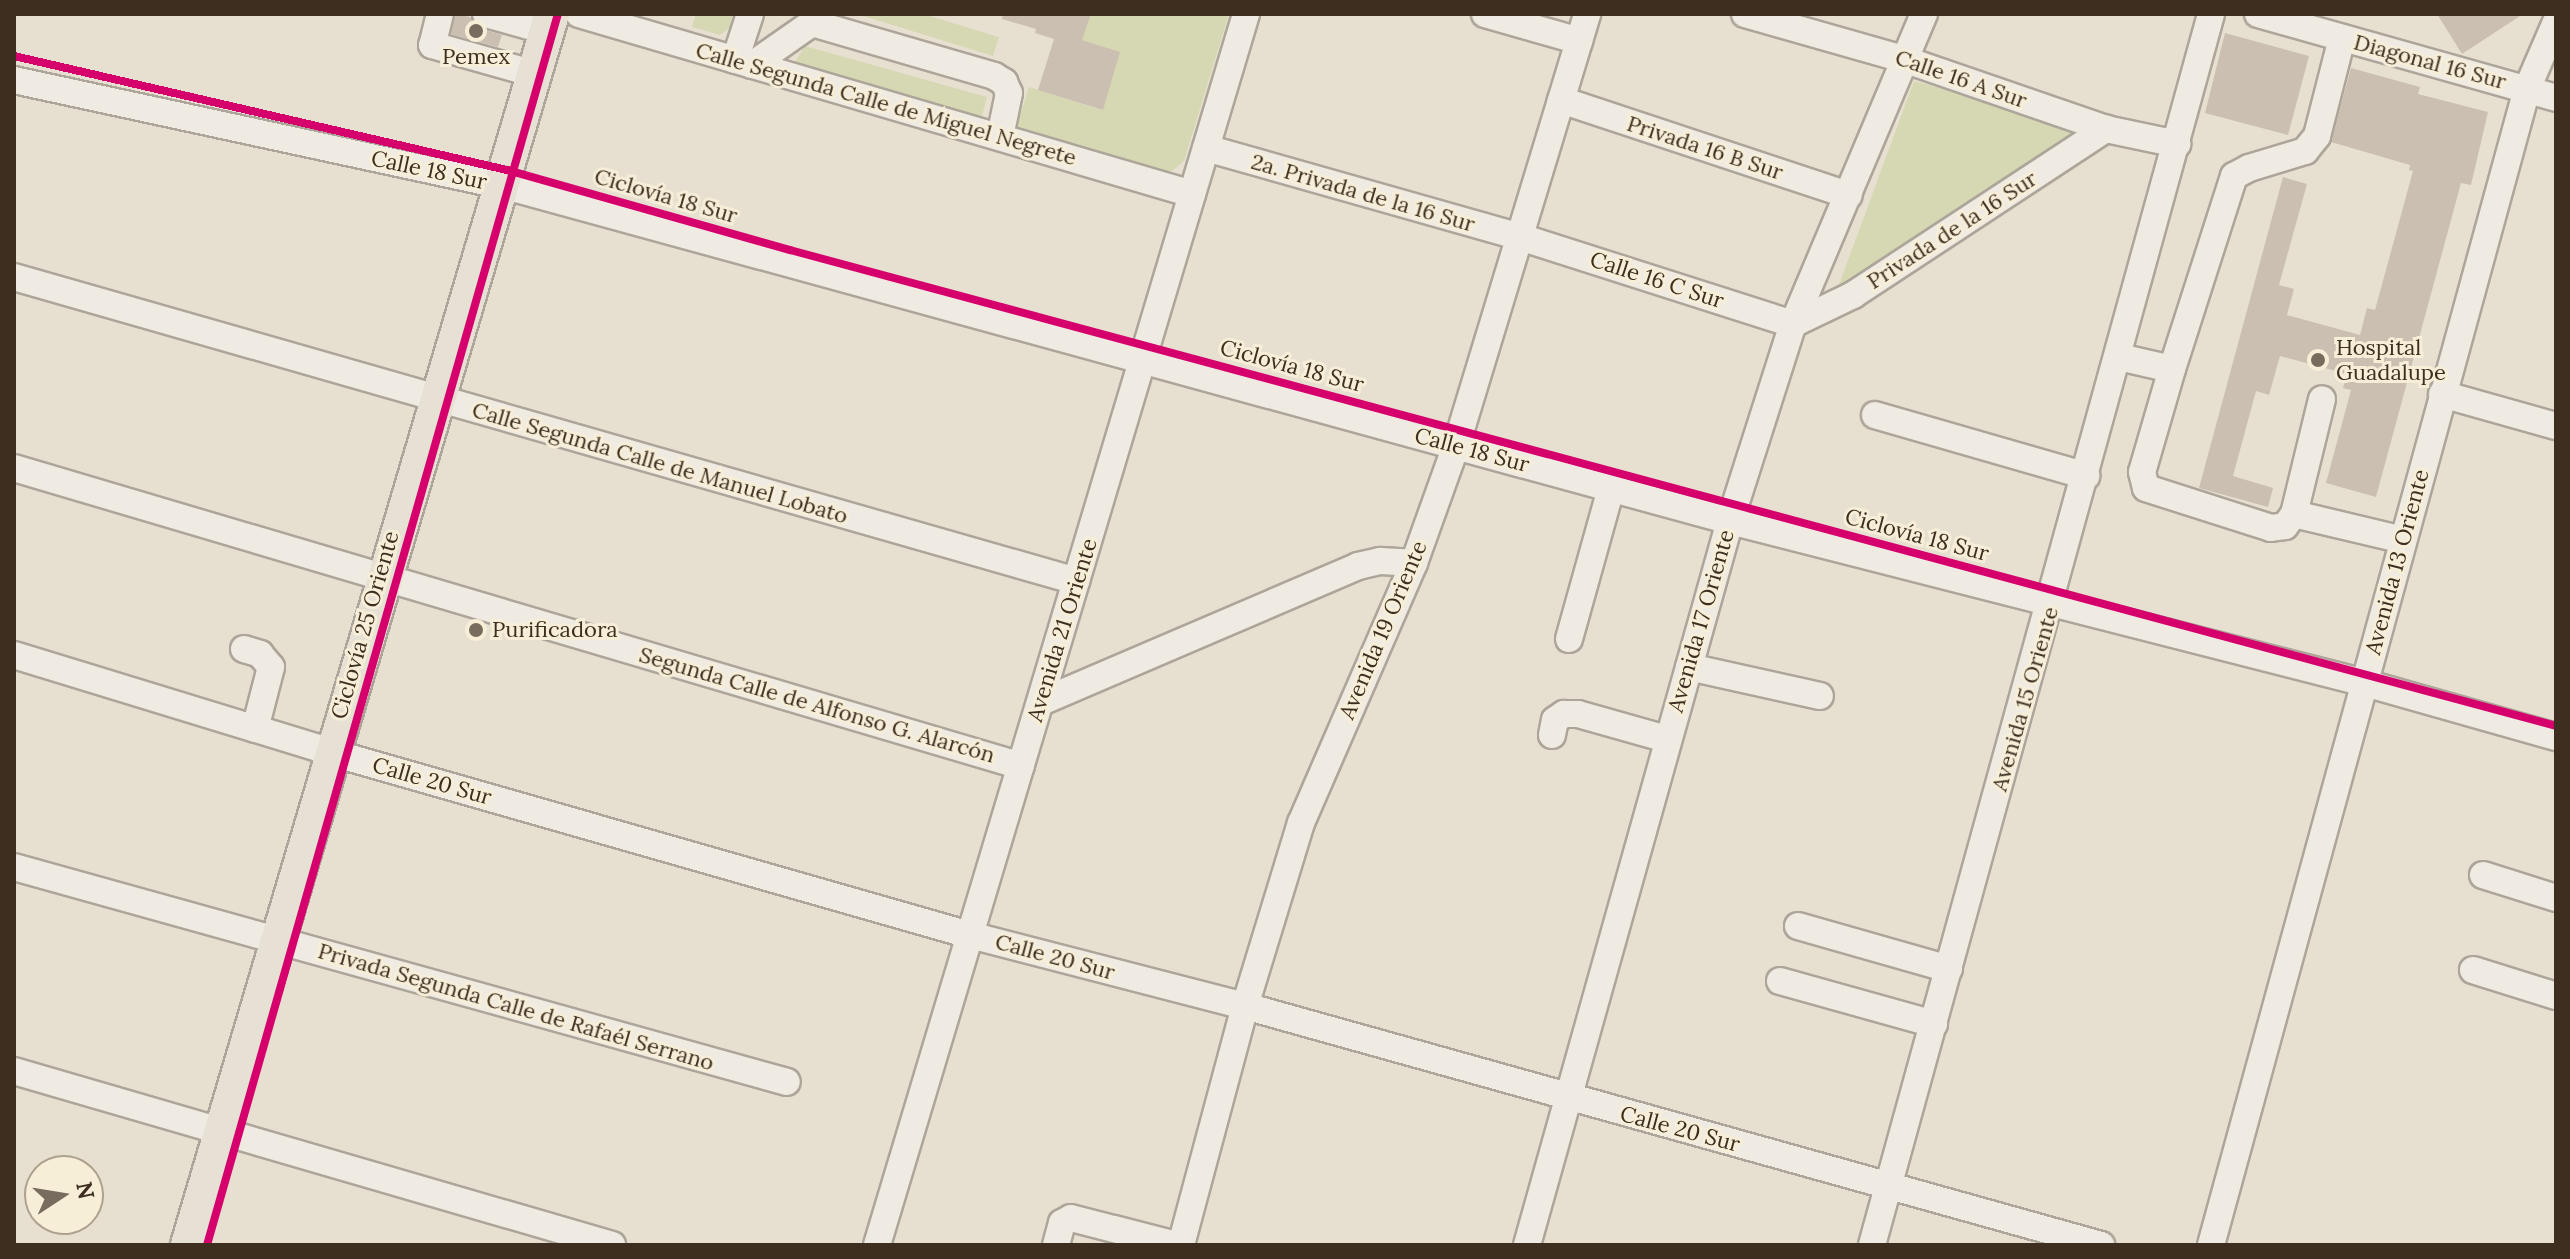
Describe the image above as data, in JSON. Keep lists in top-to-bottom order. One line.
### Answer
{"streets":{"street":["Diagonal 16 Sur","Calle 16 A Sur","Calle Segunda Calle de Miguel Negrete","Privada 16 B Sur","Calle 18 Sur","2a. Privada de la 16 Sur","Privada de la 16 Sur","Calle 16 C Sur","Calle Segunda Calle de Manuel Lobato","Avenida 13 Oriente","Avenida 17 Oriente","Avenida 21 Oriente","Avenida 19 Oriente","Avenida 15 Oriente","Segunda Calle de Alfonso G. Alarcón","Calle 20 Sur","Privada Segunda Calle de Rafaél Serrano"],"cycle path":["Ciclovía 18 Sur","Ciclovía 25 Oriente"]},"crossings":[["Diagonal 16 Sur","Avenida 13 Oriente"],["Calle 16 A Sur","Privada de la 16 Sur"],["Calle 16 A Sur","Avenida 17 Oriente"],["Calle 16 A Sur","Avenida 15 Oriente"],["Calle Segunda Calle de Miguel Negrete","Avenida 21 Oriente"],["Privada 16 B Sur","Avenida 17 Oriente"],["Privada 16 B Sur","Avenida 19 Oriente"],["Calle 18 Sur","Avenida 13 Oriente"],["Calle 18 Sur","Avenida 17 Oriente"],["Calle 18 Sur","Avenida 21 Oriente"],["Calle 18 Sur","Avenida 19 Oriente"],["Calle 18 Sur","Avenida 15 Oriente"],["2a. Privada de la 16 Sur","Calle 16 C Sur"],["2a. Privada de la 16 Sur","Avenida 21 Oriente"],["2a. Privada de la 16 Sur","Avenida 19 Oriente"],["Privada de la 16 Sur","Calle 16 C Sur"],["Privada de la 16 Sur","Avenida 17 Oriente"],["Calle 16 C Sur","Avenida 17 Oriente"],["Calle 16 C Sur","Avenida 19 Oriente"],["Calle Segunda Calle de Manuel Lobato","Avenida 21 Oriente"],["Avenida 17 Oriente","Calle 20 Sur"],["Avenida 21 Oriente","Segunda Calle de Alfonso G. Alarcón"],["Avenida 21 Oriente","Calle 20 Sur"],["Avenida 19 Oriente","Calle 20 Sur"],["Avenida 15 Oriente","Calle 20 Sur"]],"places":["Pemex","Hospital Guadalupe","Purificadora"],"north":"right"}
